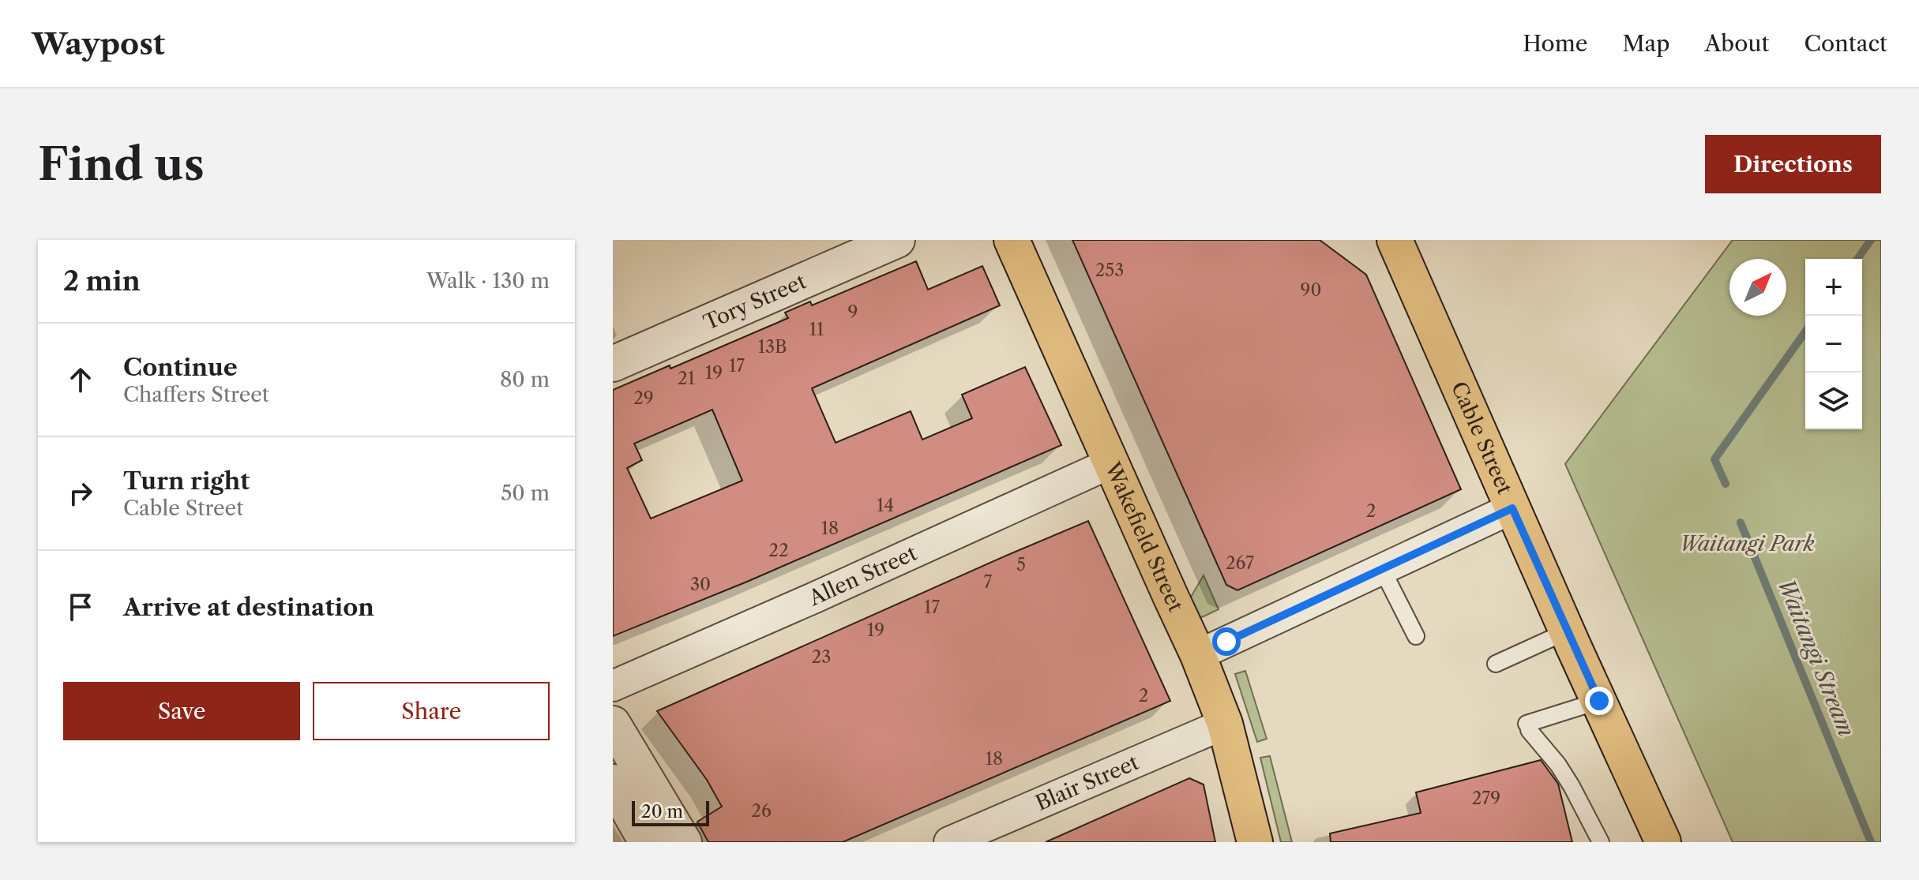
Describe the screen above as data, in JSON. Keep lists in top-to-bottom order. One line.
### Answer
{"streets":{"main road":["Cable Street","Wakefield Street"],"street":["Tory Street","Allen Street","Blair Street"]},"crossings":[["Wakefield Street","Allen Street"],["Wakefield Street","Blair Street"]],"water":["Waitangi Stream"],"parks":["Waitangi Park"],"house_numbers":["253","90","9","11","13B","17","19","21","29","14","2","18","22","267","5","7","30","17","19","23","2","18","279","26"],"scale_bar":"20 m","north":"top right","page":{"header":"Waypost","nav":["Home","Map","About","Contact"],"buttons":["Directions",["Save","Share"]],"title":"Find us","heading":["2 min","Walk · 130 m"],"map_buttons":["+","−"],"list":[["Continue","Chaffers Street","80 m"],["Turn right","Cable Street","50 m"],"Arrive at destination"],"scale":"20 m"}}
